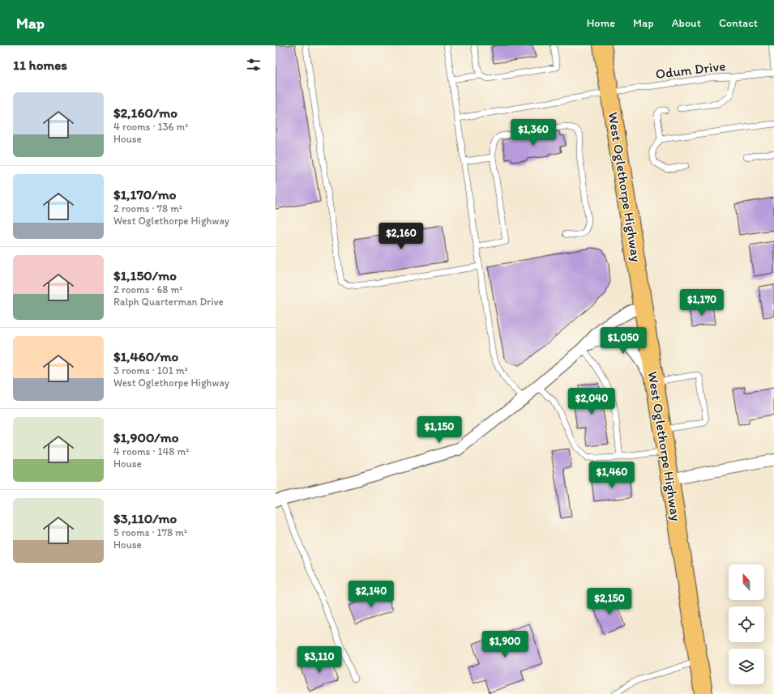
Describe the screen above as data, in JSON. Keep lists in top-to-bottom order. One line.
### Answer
{"streets":{"highway":["West Oglethorpe Highway"],"lane":["Odum Drive"]},"crossings":[["Odum Drive","West Oglethorpe Highway"]],"north":"top","page":{"header":"Map","nav":["Home","Map","About","Contact"],"heading":"11 homes","list":[{"name":"$2,160/mo","note":"4 rooms · 136 m² · House"},{"name":"$1,170/mo","note":"2 rooms · 78 m² · West Oglethorpe Highway"},{"name":"$1,150/mo","note":"2 rooms · 68 m² · Ralph Quarterman Drive"},{"name":"$1,460/mo","note":"3 rooms · 101 m² · West Oglethorpe Highway"},{"name":"$1,900/mo","note":"4 rooms · 148 m² · House"},{"name":"$3,110/mo","note":"5 rooms · 178 m² · House"}],"price":["$1,360","$2,160","$1,170","$1,050","$2,040","$1,150","$1,460","$2,140","$2,150","$1,900","$3,110"]}}
